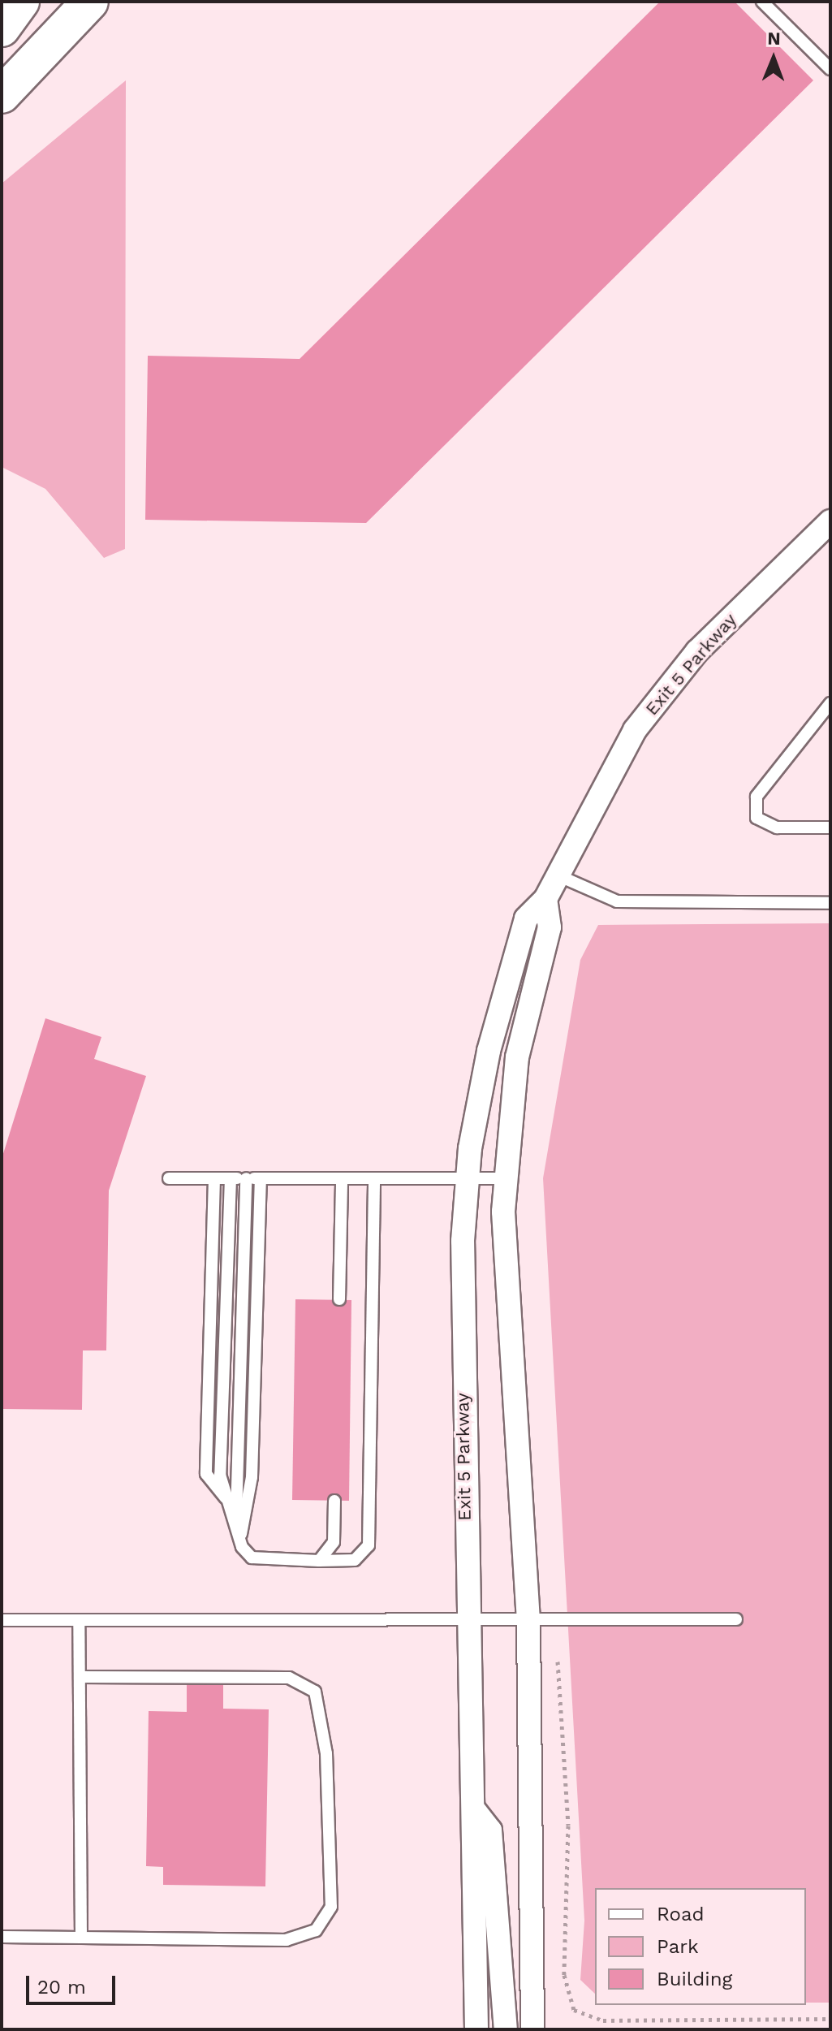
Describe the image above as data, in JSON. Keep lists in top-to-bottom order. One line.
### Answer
{"streets":{"street":["Exit 5 Parkway"]},"legend":["Road","Park","Building"],"scale_bar":"20 m","north":"top"}
